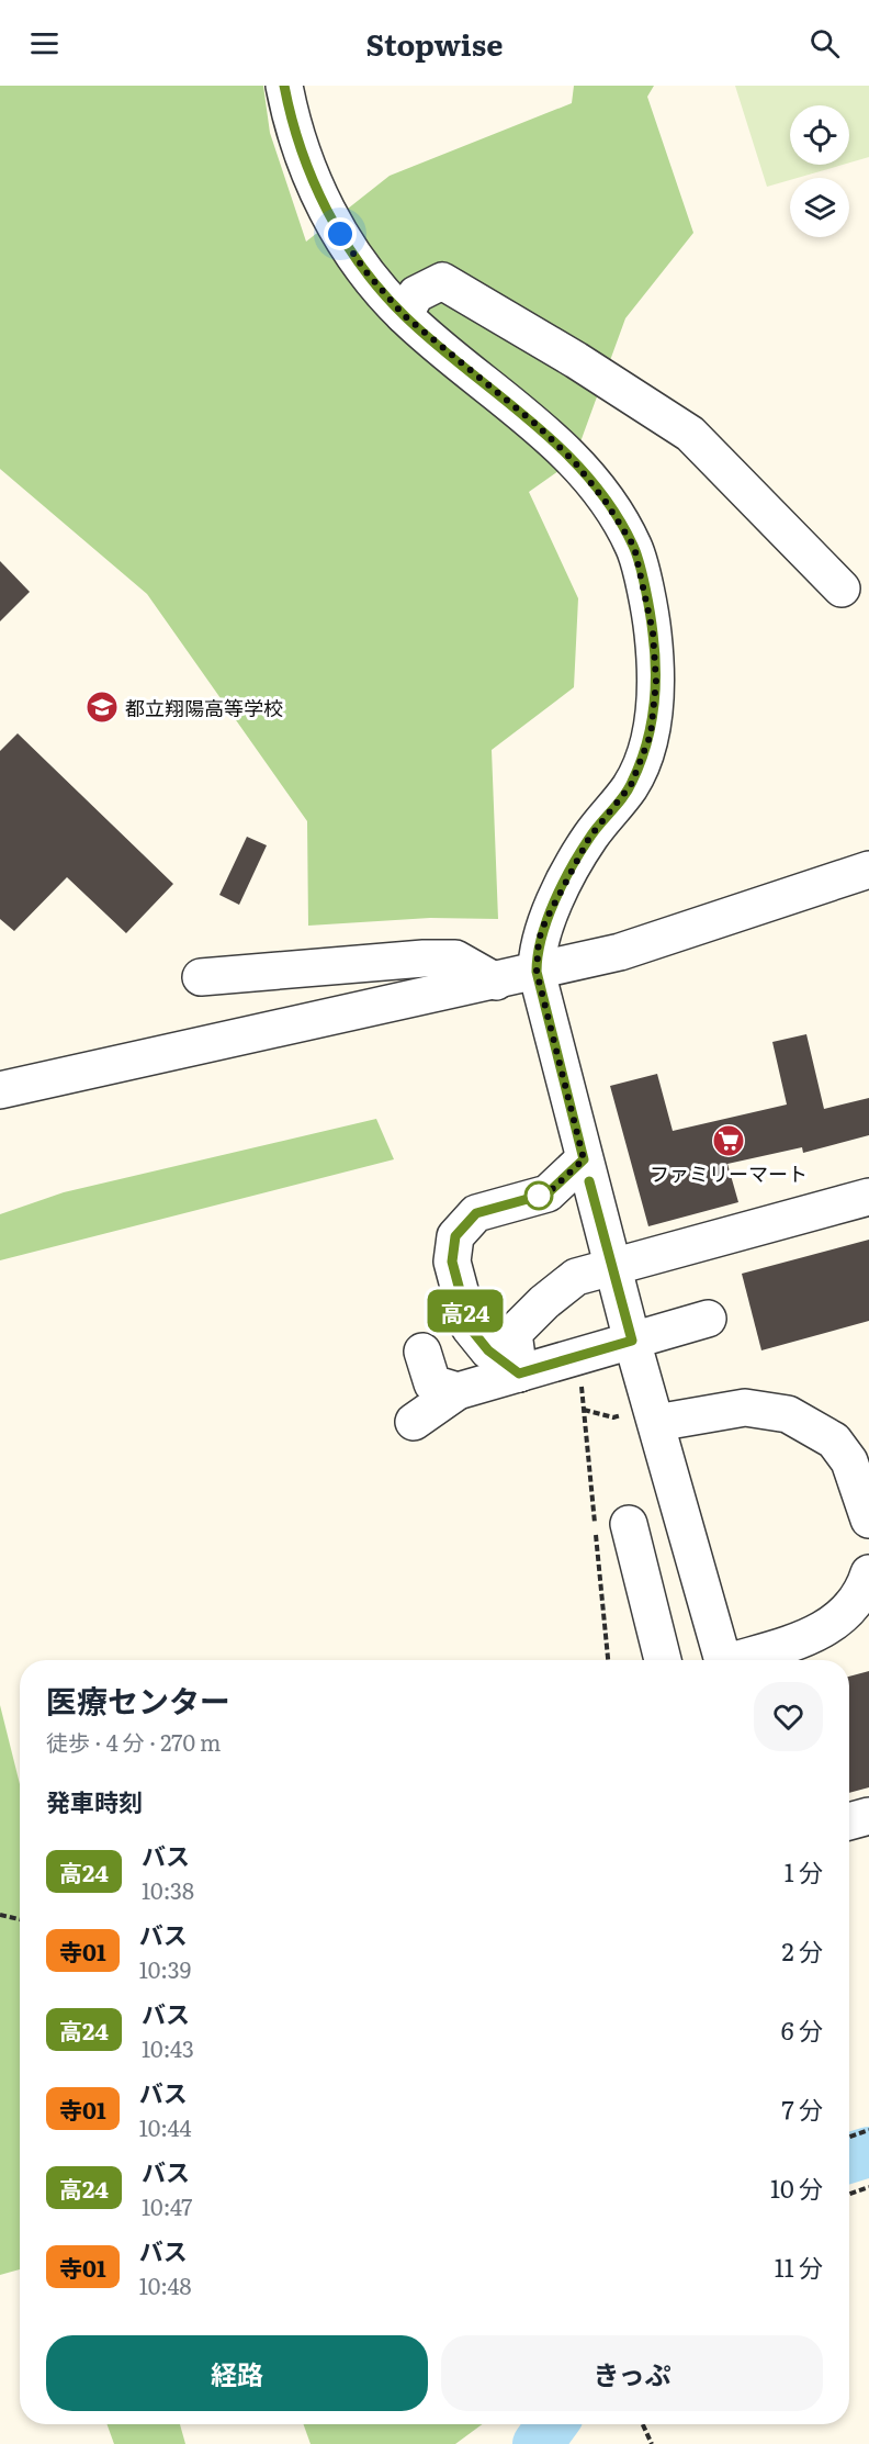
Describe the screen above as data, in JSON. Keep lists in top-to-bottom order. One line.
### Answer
{"places":{"school or university":["都立翔陽高等学校"],"supermarket":["ファミリーマート"]},"lines":["bus line 高24"],"page":{"header":"Stopwise","on_map":"高24","heading":[["医療センター","徒歩 · 4 分 · 270 m"],"発車時刻"],"list":[{"mark":"高24","name":"バス","note":"10:38","value":"1 分"},{"mark":"寺01","name":"バス","note":"10:39","value":"2 分"},{"mark":"高24","name":"バス","note":"10:43","value":"6 分"},{"mark":"寺01","name":"バス","note":"10:44","value":"7 分"},{"mark":"高24","name":"バス","note":"10:47","value":"10 分"},{"mark":"寺01","name":"バス","note":"10:48","value":"11 分"}],"buttons":["経路","きっぷ"]}}
